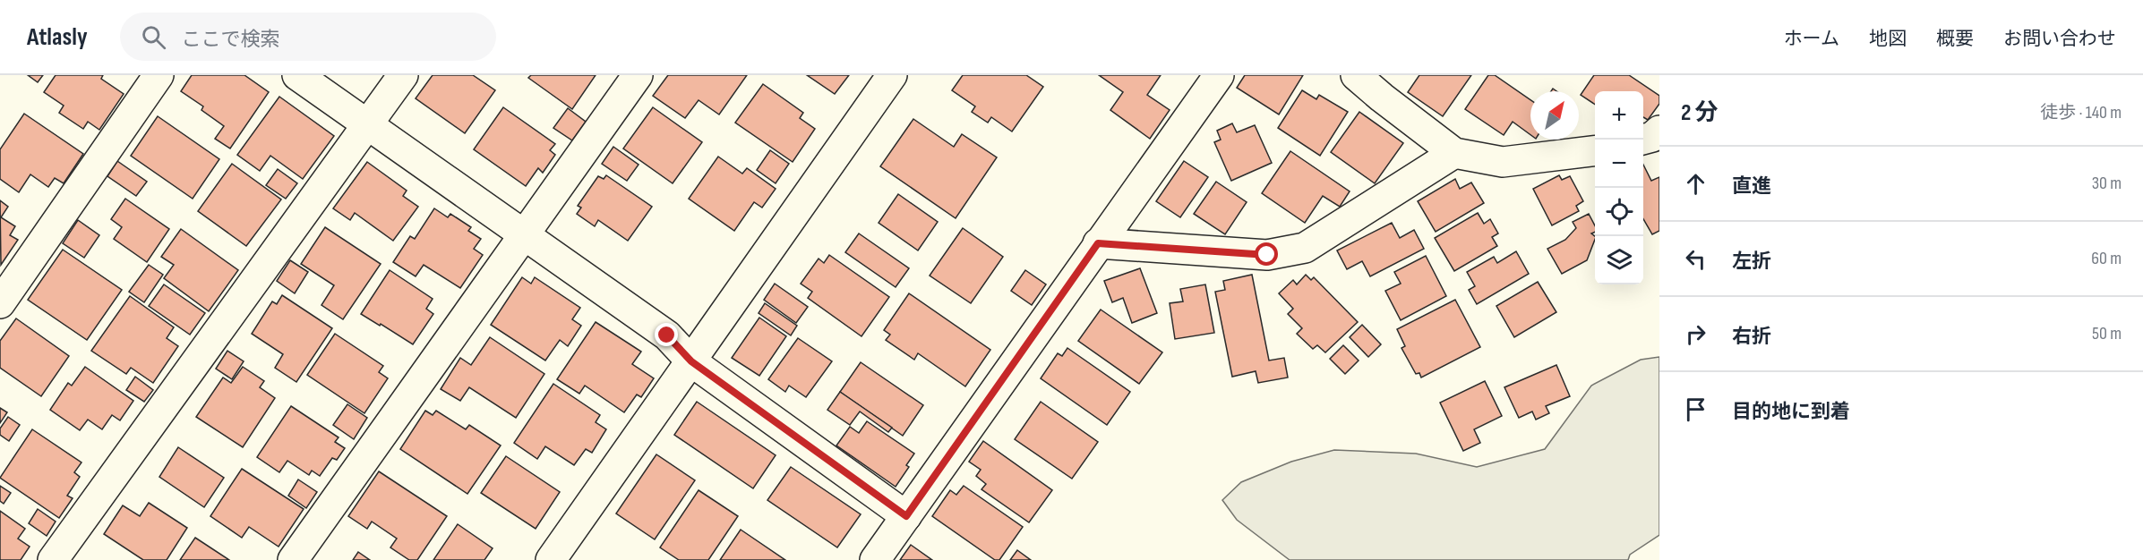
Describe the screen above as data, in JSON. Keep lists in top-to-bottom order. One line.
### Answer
{"north":"top right","page":{"header":"Atlasly","search":"ここで検索","nav":["ホーム","地図","概要","お問い合わせ"],"heading":["2 分","徒歩 · 140 m"],"map_buttons":["+","−"],"list":[["直進","30 m"],["左折","60 m"],["右折","50 m"],"目的地に到着"]}}
